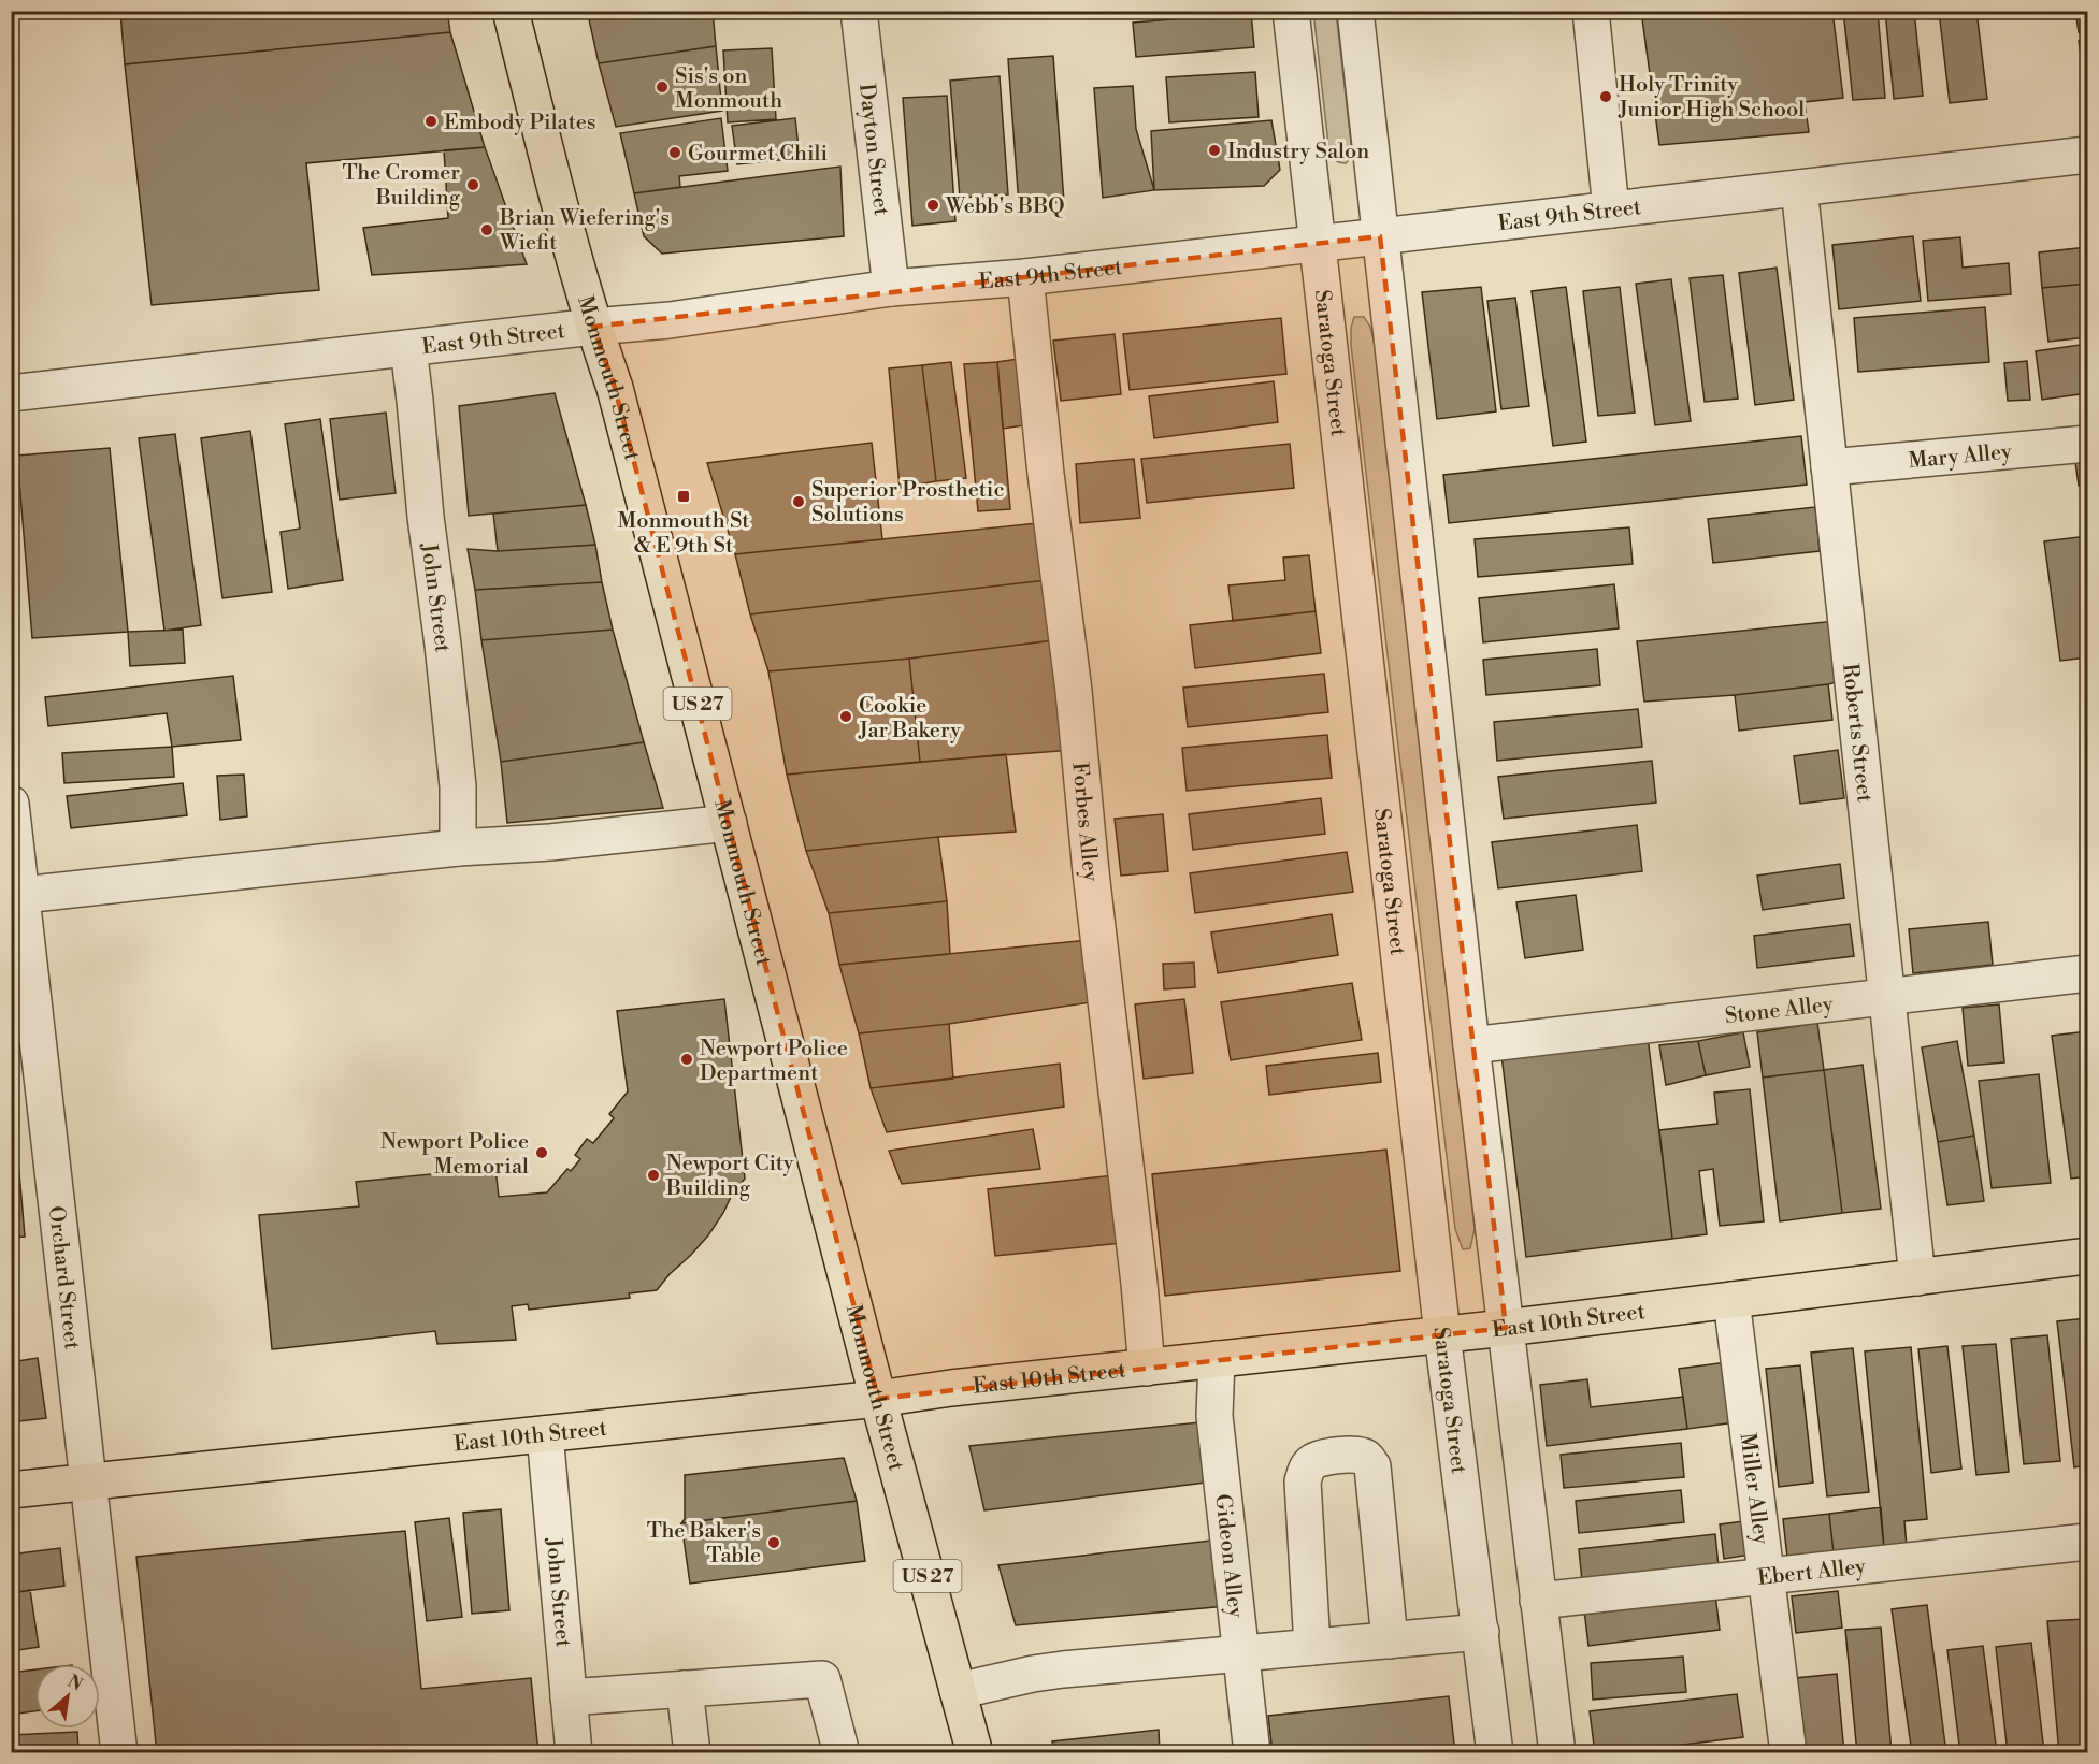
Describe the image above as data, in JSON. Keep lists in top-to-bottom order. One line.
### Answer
{"streets":{"main road":["Monmouth Street","US 27","East 10th Street"],"street":["Dayton Street","East 9th Street","Saratoga Street","Mary Alley","John Street","Roberts Street","Forbes Alley","Stone Alley","Orchard Street","Miller Alley","Gideon Alley","Ebert Alley"]},"crossings":[["Dayton Street","East 9th Street"],["East 9th Street","Saratoga Street"],["East 9th Street","Monmouth Street"],["East 9th Street","John Street"],["East 9th Street","Roberts Street"],["East 9th Street","Forbes Alley"],["Saratoga Street","East 10th Street"],["Monmouth Street","East 10th Street"],["Mary Alley","Roberts Street"],["John Street","East 10th Street"],["Roberts Street","Stone Alley"],["Roberts Street","East 10th Street"],["Forbes Alley","East 10th Street"],["Orchard Street","East 10th Street"],["East 10th Street","Miller Alley"],["East 10th Street","Gideon Alley"],["Miller Alley","Ebert Alley"]],"places":{"other":["Sis's on Monmouth","Holy Trinity Junior High School","Embody Pilates","Industry Salon","Gourmet Chili","The Cromer Building","Webb's BBQ","Brian Wiefering's Wiefit","Superior Prosthetic Solutions","Cookie Jar Bakery","Newport Police Department","Newport Police Memorial","Newport City Building","The Baker's Table"],"transit":["Monmouth St & E 9th St"]},"north":"top right"}
